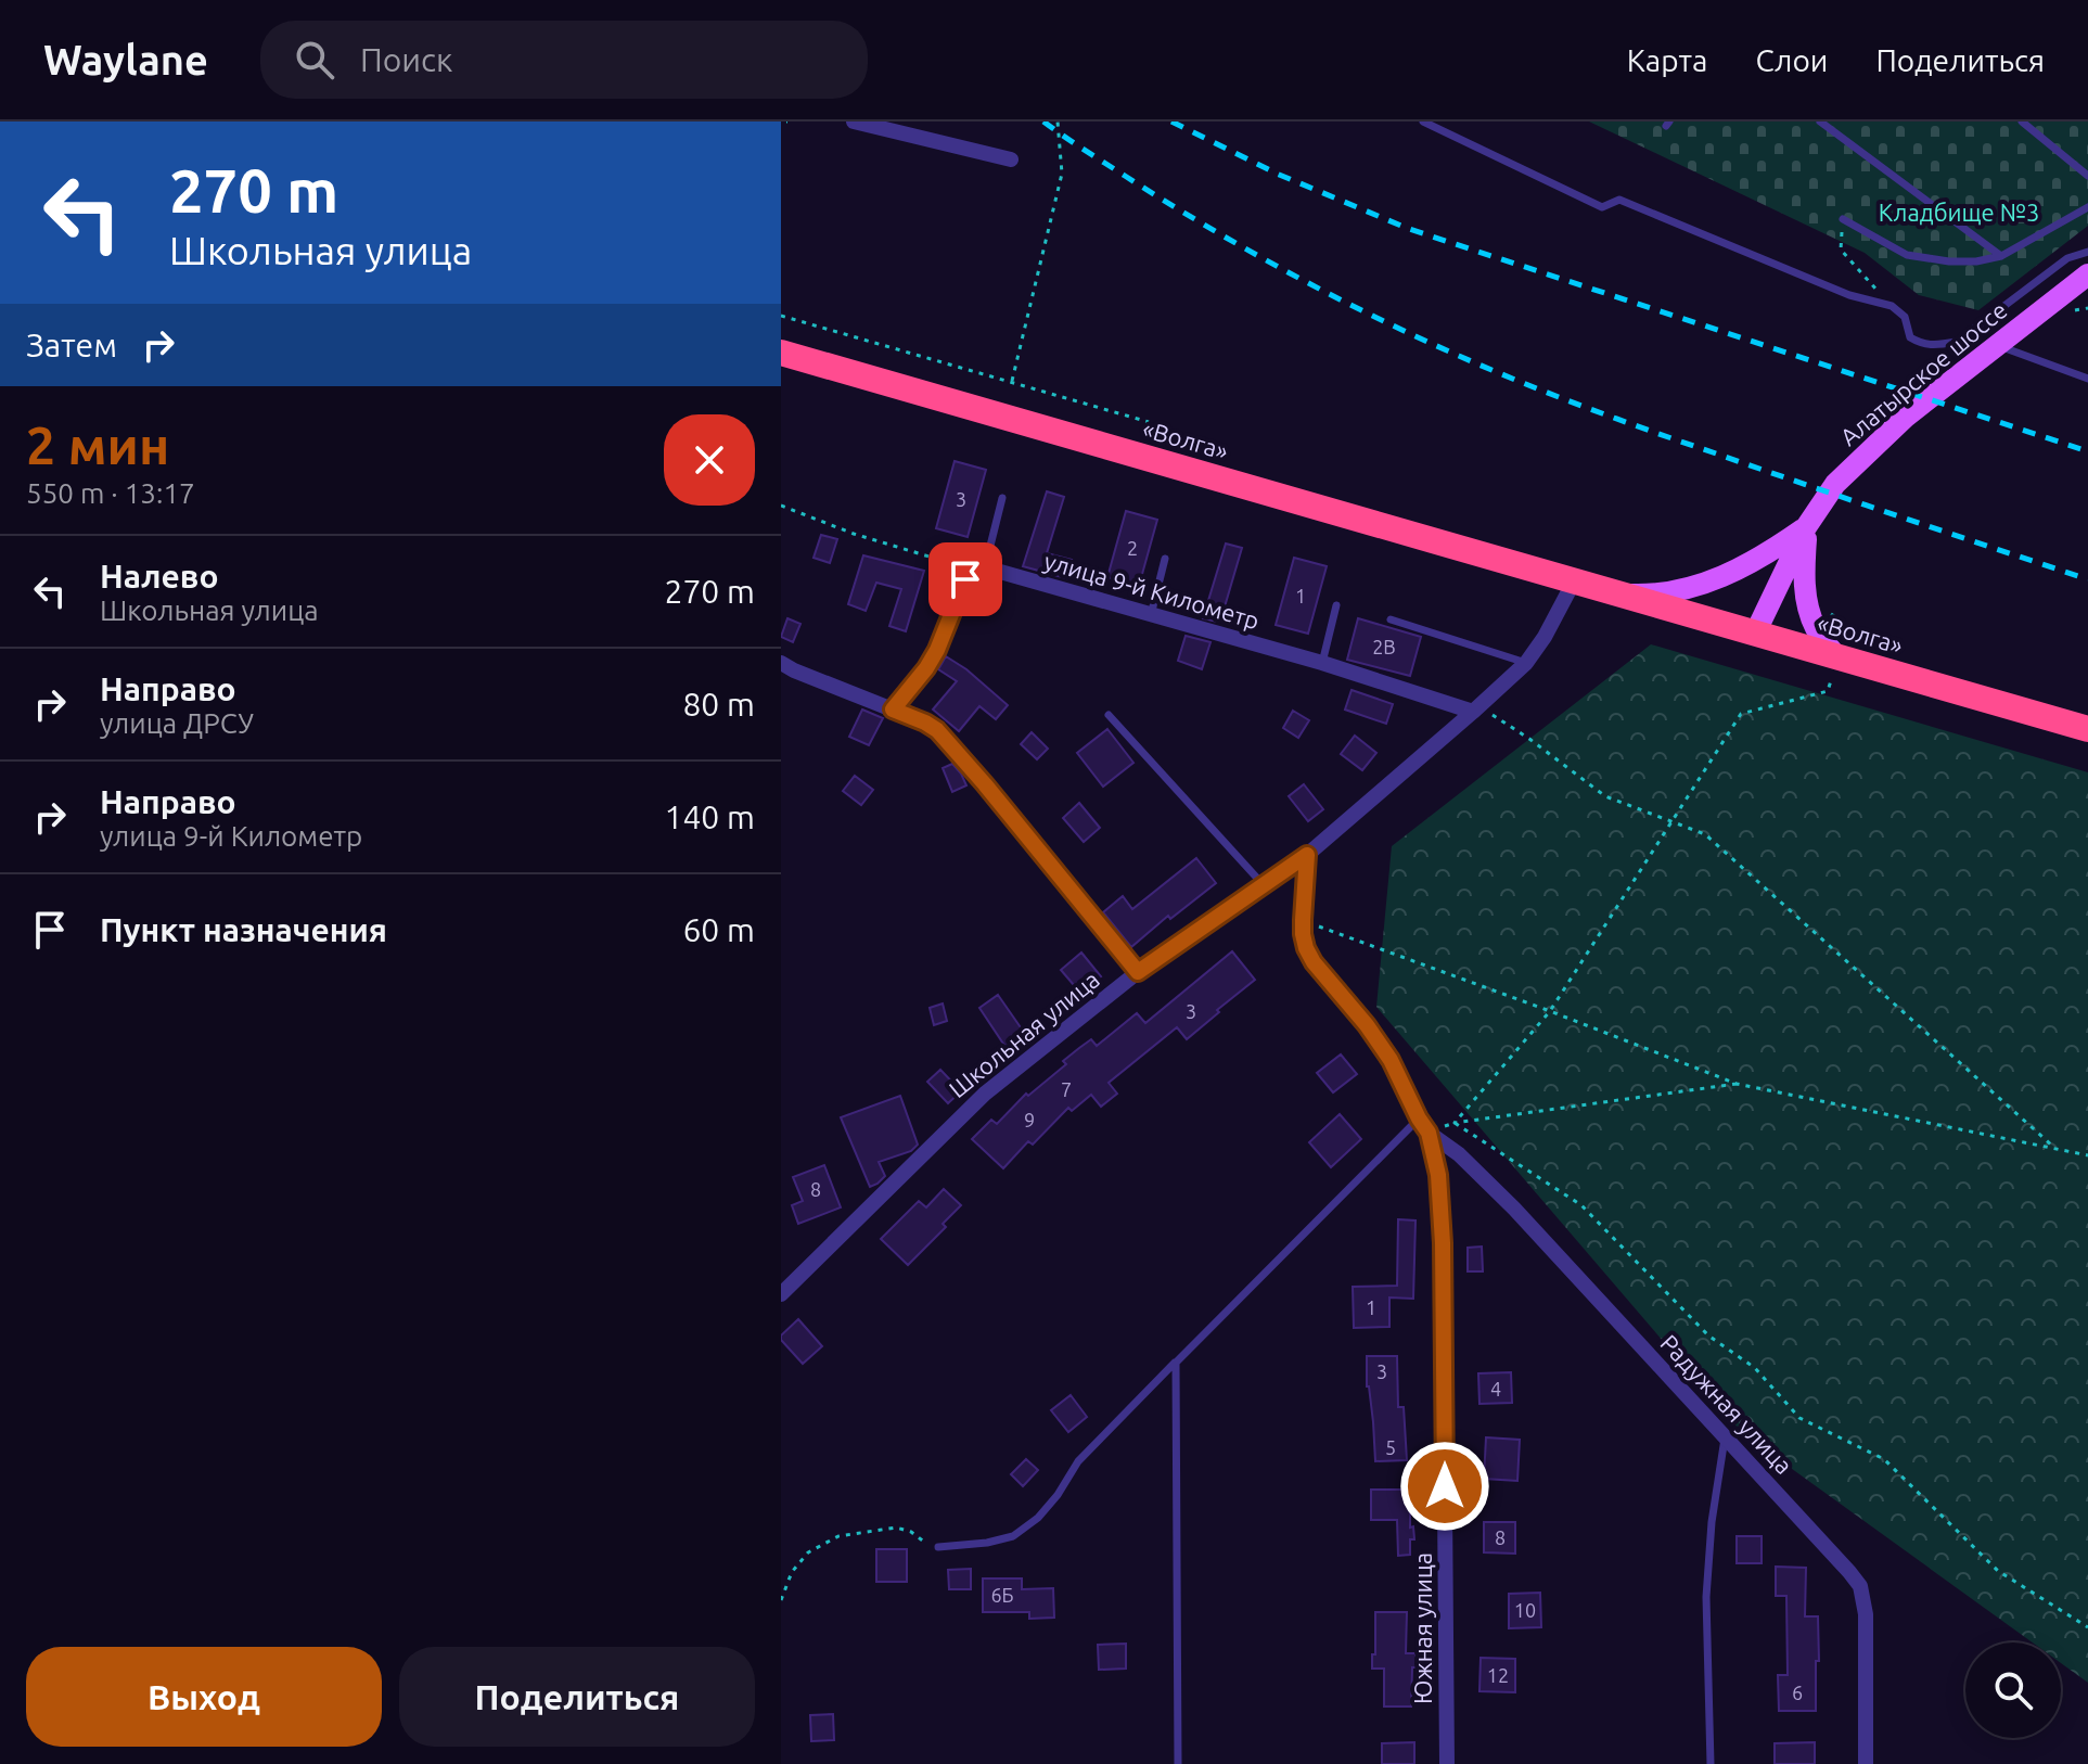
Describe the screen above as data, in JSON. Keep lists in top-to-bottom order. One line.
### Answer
{"streets":{"highway":["«Волга»"],"main road":["Алатырское шоссе"],"street":["улица 9-й Километр","Школьная улица","Радужная улица","Южная улица"]},"crossings":[["Алатырское шоссе","«Волга»"],["«Волга»","Школьная улица"],["улица 9-й Километр","Школьная улица"],["Школьная улица","Южная улица"],["Радужная улица","Южная улица"]],"parks":["Кладбище №3"],"house_numbers":["3","2","1","2В","3","7","9","8","1","3","4","5","8","6Б","10","12","6"],"page":{"header":"Waylane","search":"Поиск","nav":["Карта","Слои","Поделиться"],"turn":["270 m","Школьная улица"],"then":"Затем","heading":["2 мин","550 m · 13:17"],"list":[{"name":"Налево","note":"Школьная улица","value":"270 m"},{"name":"Направо","note":"улица ДРСУ","value":"80 m"},{"name":"Направо","note":"улица 9-й Километр","value":"140 m"},{"name":"Пункт назначения","value":"60 m"}],"buttons":["Выход","Поделиться"]}}
